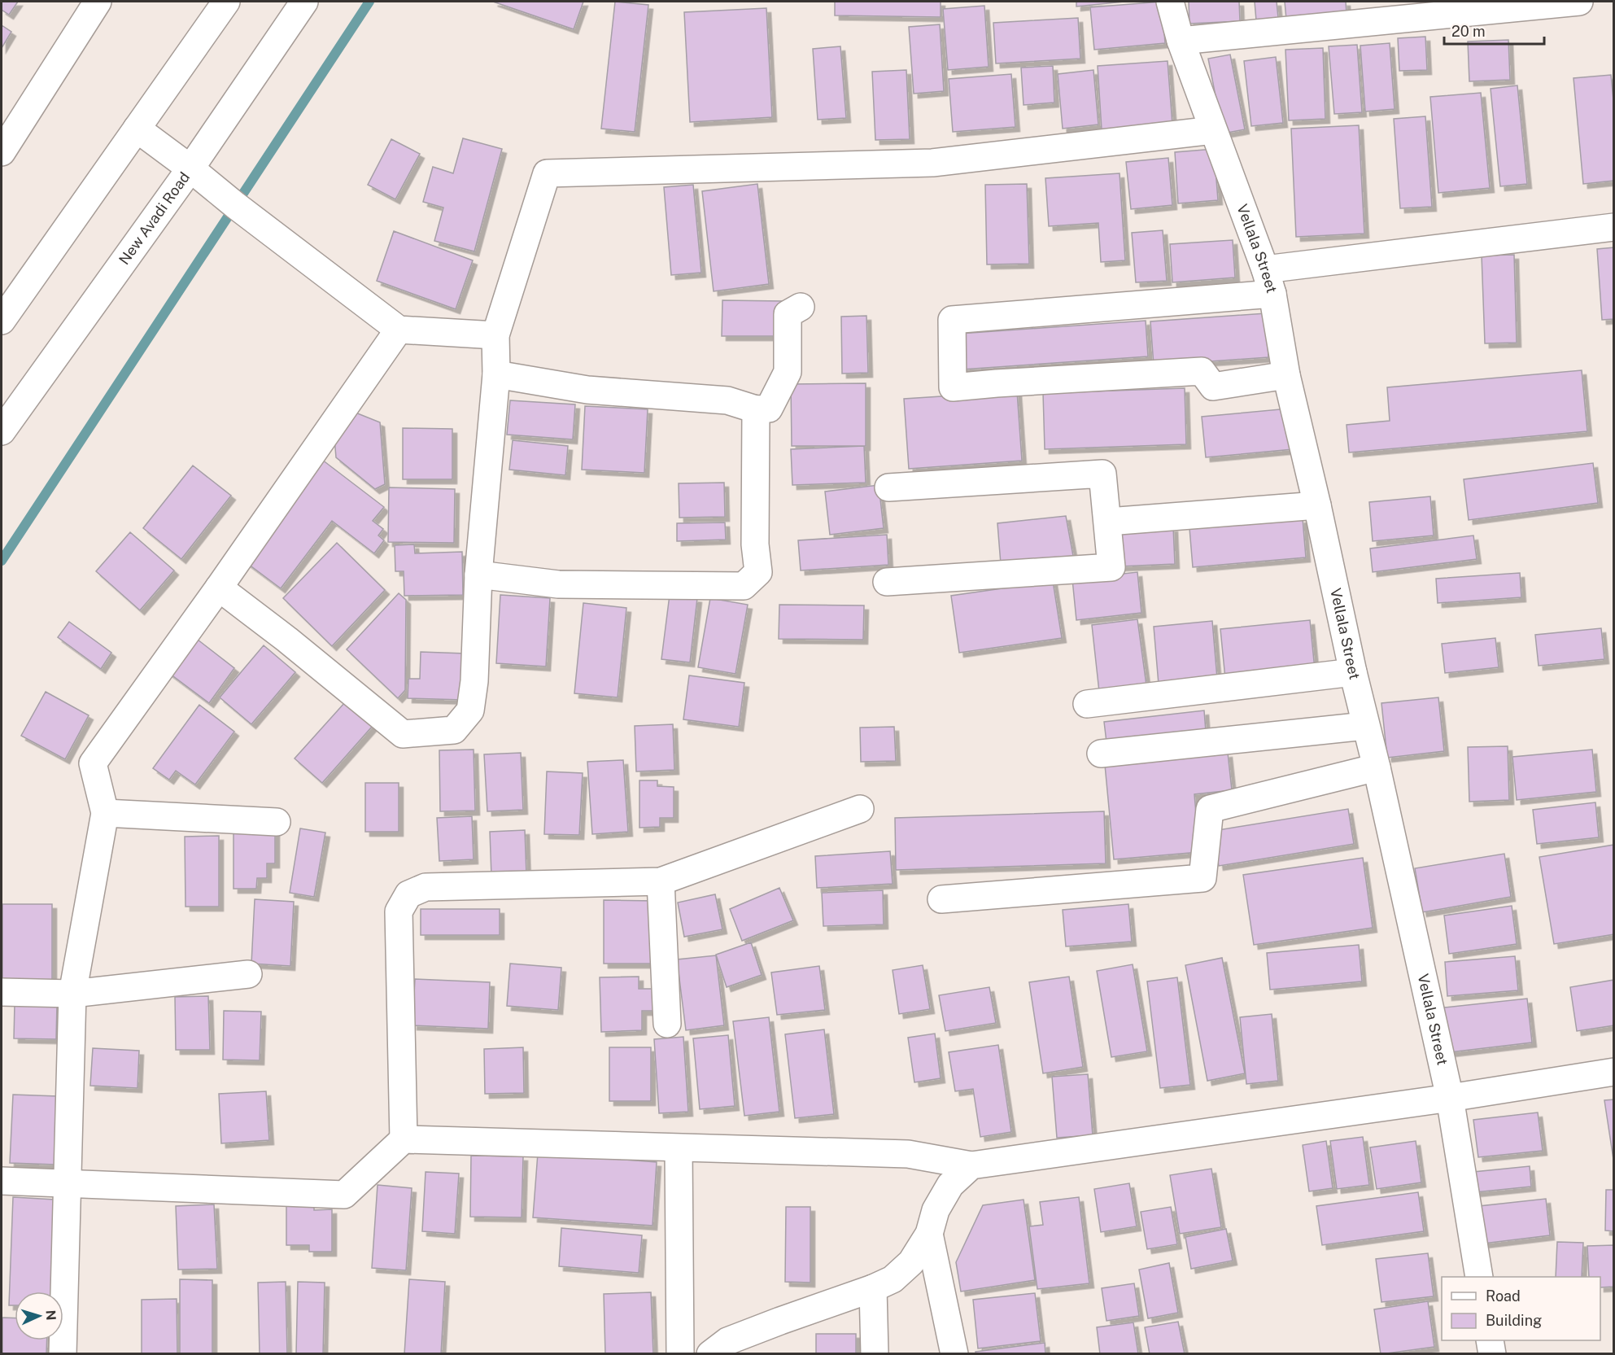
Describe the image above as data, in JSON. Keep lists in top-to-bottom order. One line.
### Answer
{"streets":{"street":["New Avadi Road","Vellala Street"]},"legend":["Road","Building"],"scale_bar":"20 m","north":"right"}
